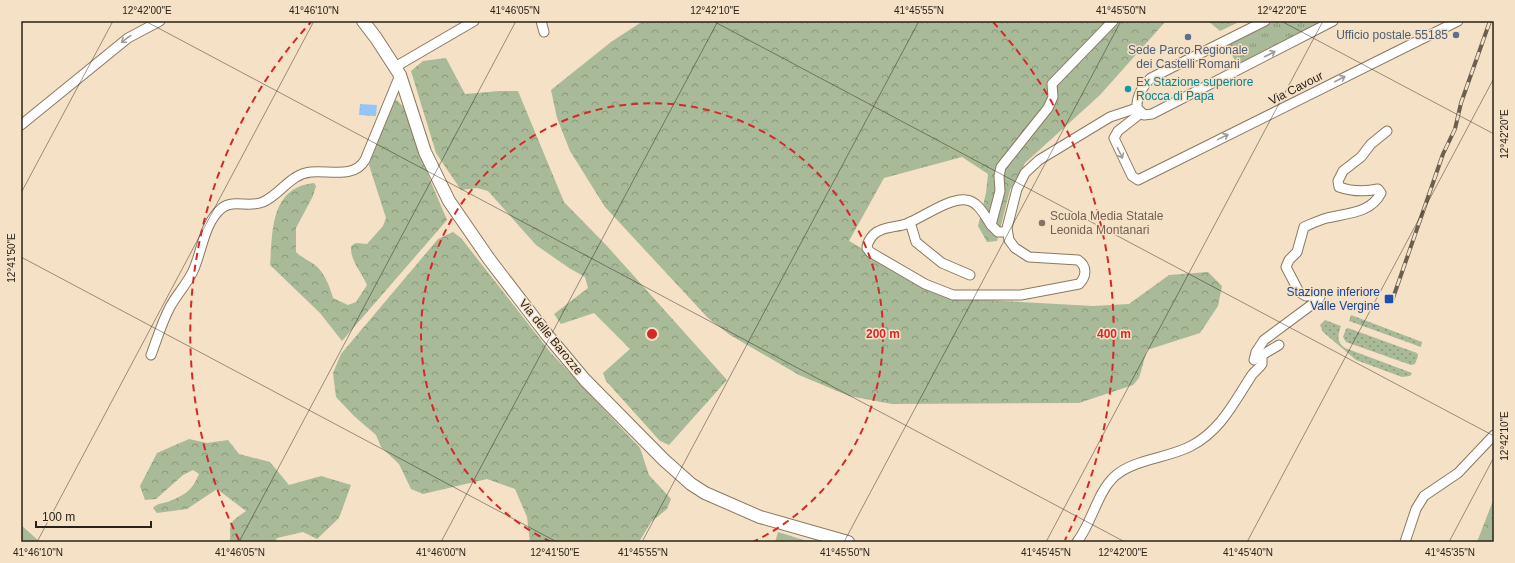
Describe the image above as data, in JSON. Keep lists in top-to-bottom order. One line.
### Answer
{"streets":{"main road":["Via delle Barozze"],"street":["Via Cavour"]},"places":{"other":["Ufficio postale 55185","Sede Parco Regionale dei Castelli Romani","Ex Stazione superiore Rocca di Papa","Scuola Media Statale Leonida Montanari"],"transit":["Stazione inferiore Valle Vergine"]},"scale_bar":"100 m","coordinates":["12°42'00\"E","41°46'10\"N","41°46'05\"N","12°42'10\"E","41°45'55\"N","41°45'50\"N","12°42'20\"E","12°41'50\"E","41°46'00\"N","41°45'45\"N","41°45'40\"N","41°45'35\"N"],"rings":["200 m","400 m"]}
